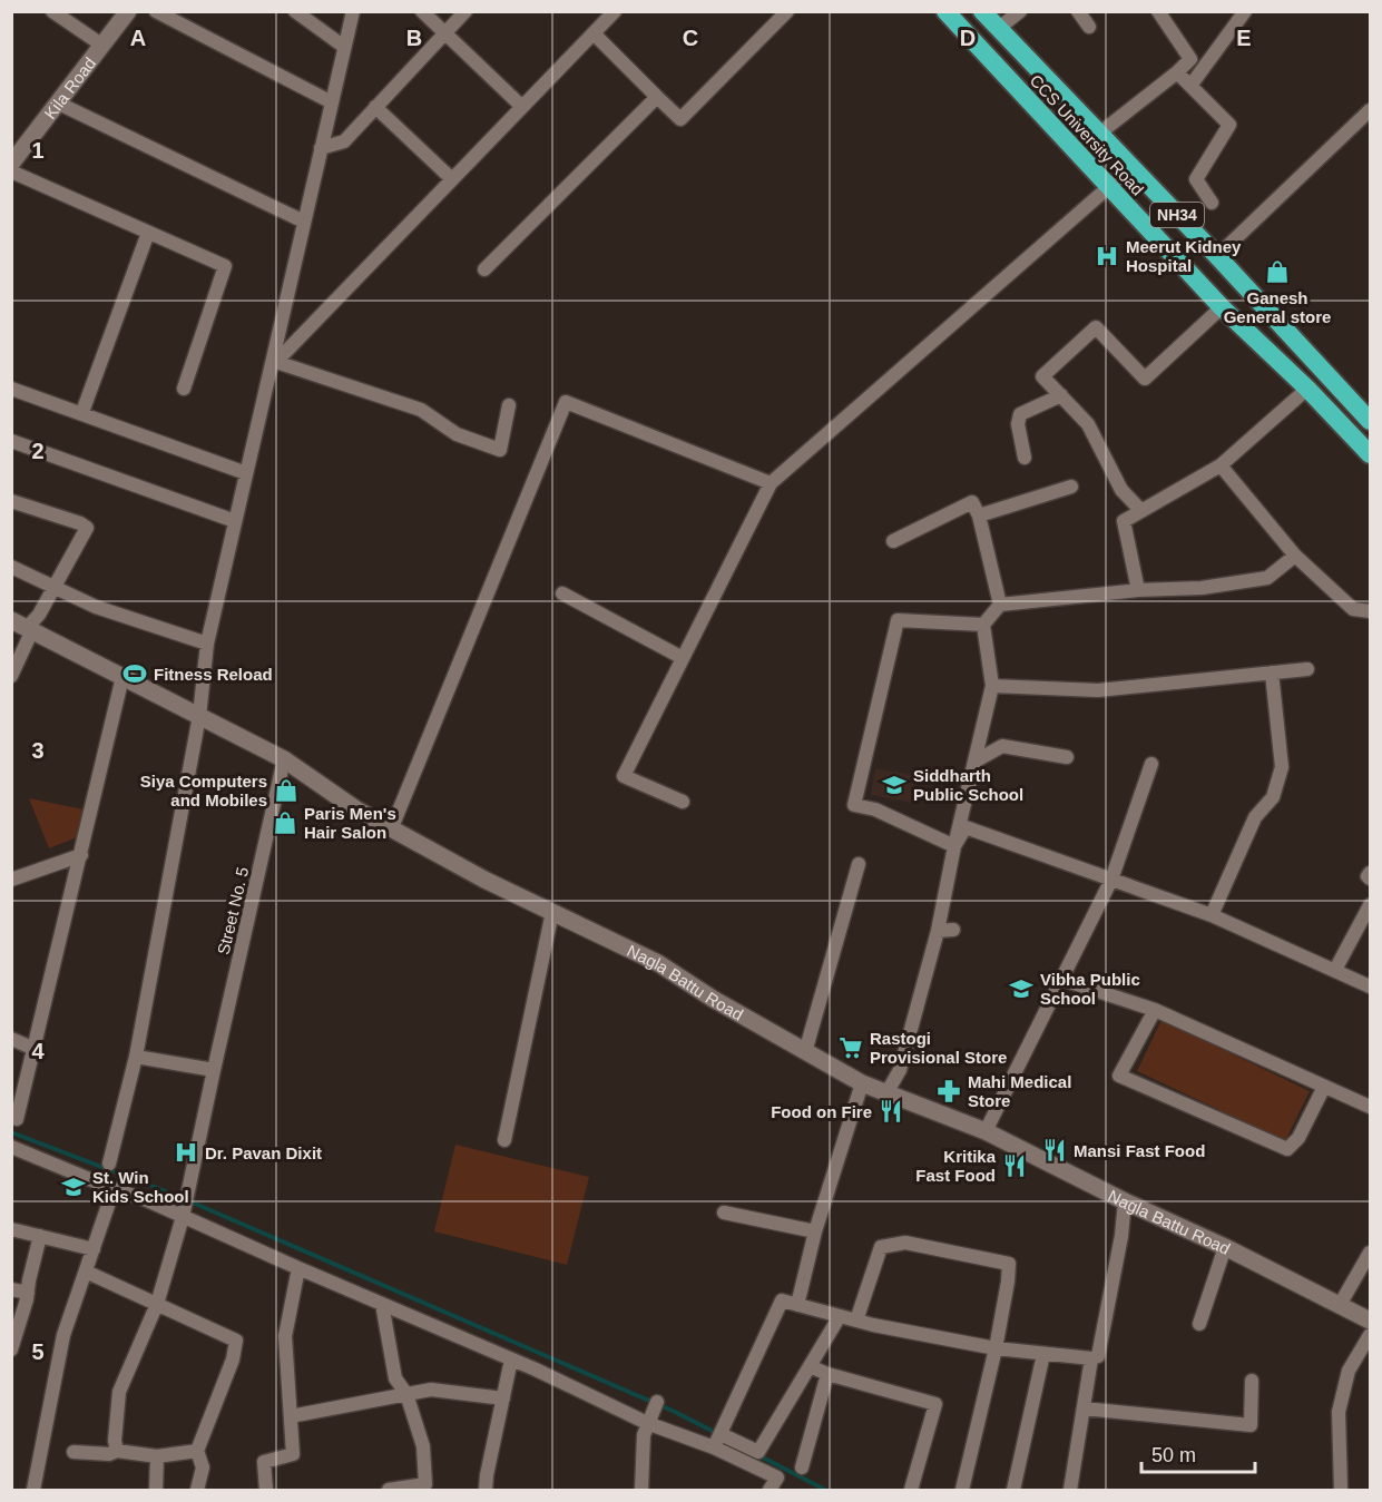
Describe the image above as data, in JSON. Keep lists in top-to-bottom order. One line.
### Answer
{"streets":{"highway":["CCS University Road","NH34"],"street":["Kila Road","Street No. 5","Nagla Battu Road"]},"crossings":[["Street No. 5","Nagla Battu Road"]],"places":{"hospital":["Meerut Kidney Hospital","Dr. Pavan Dixit"],"shop":["Ganesh General store","Siya Computers and Mobiles","Paris Men's Hair Salon"],"sports":["Fitness Reload"],"school or university":["Siddharth Public School","Vibha Public School","St. Win Kids School"],"supermarket":["Rastogi Provisional Store"],"pharmacy":["Mahi Medical Store"],"restaurant":["Food on Fire","Mansi Fast Food","Kritika Fast Food"]},"scale_bar":"50 m","grid":{"columns":["A","B","C","D","E"],"rows":["1","2","3","4","5"]}}
